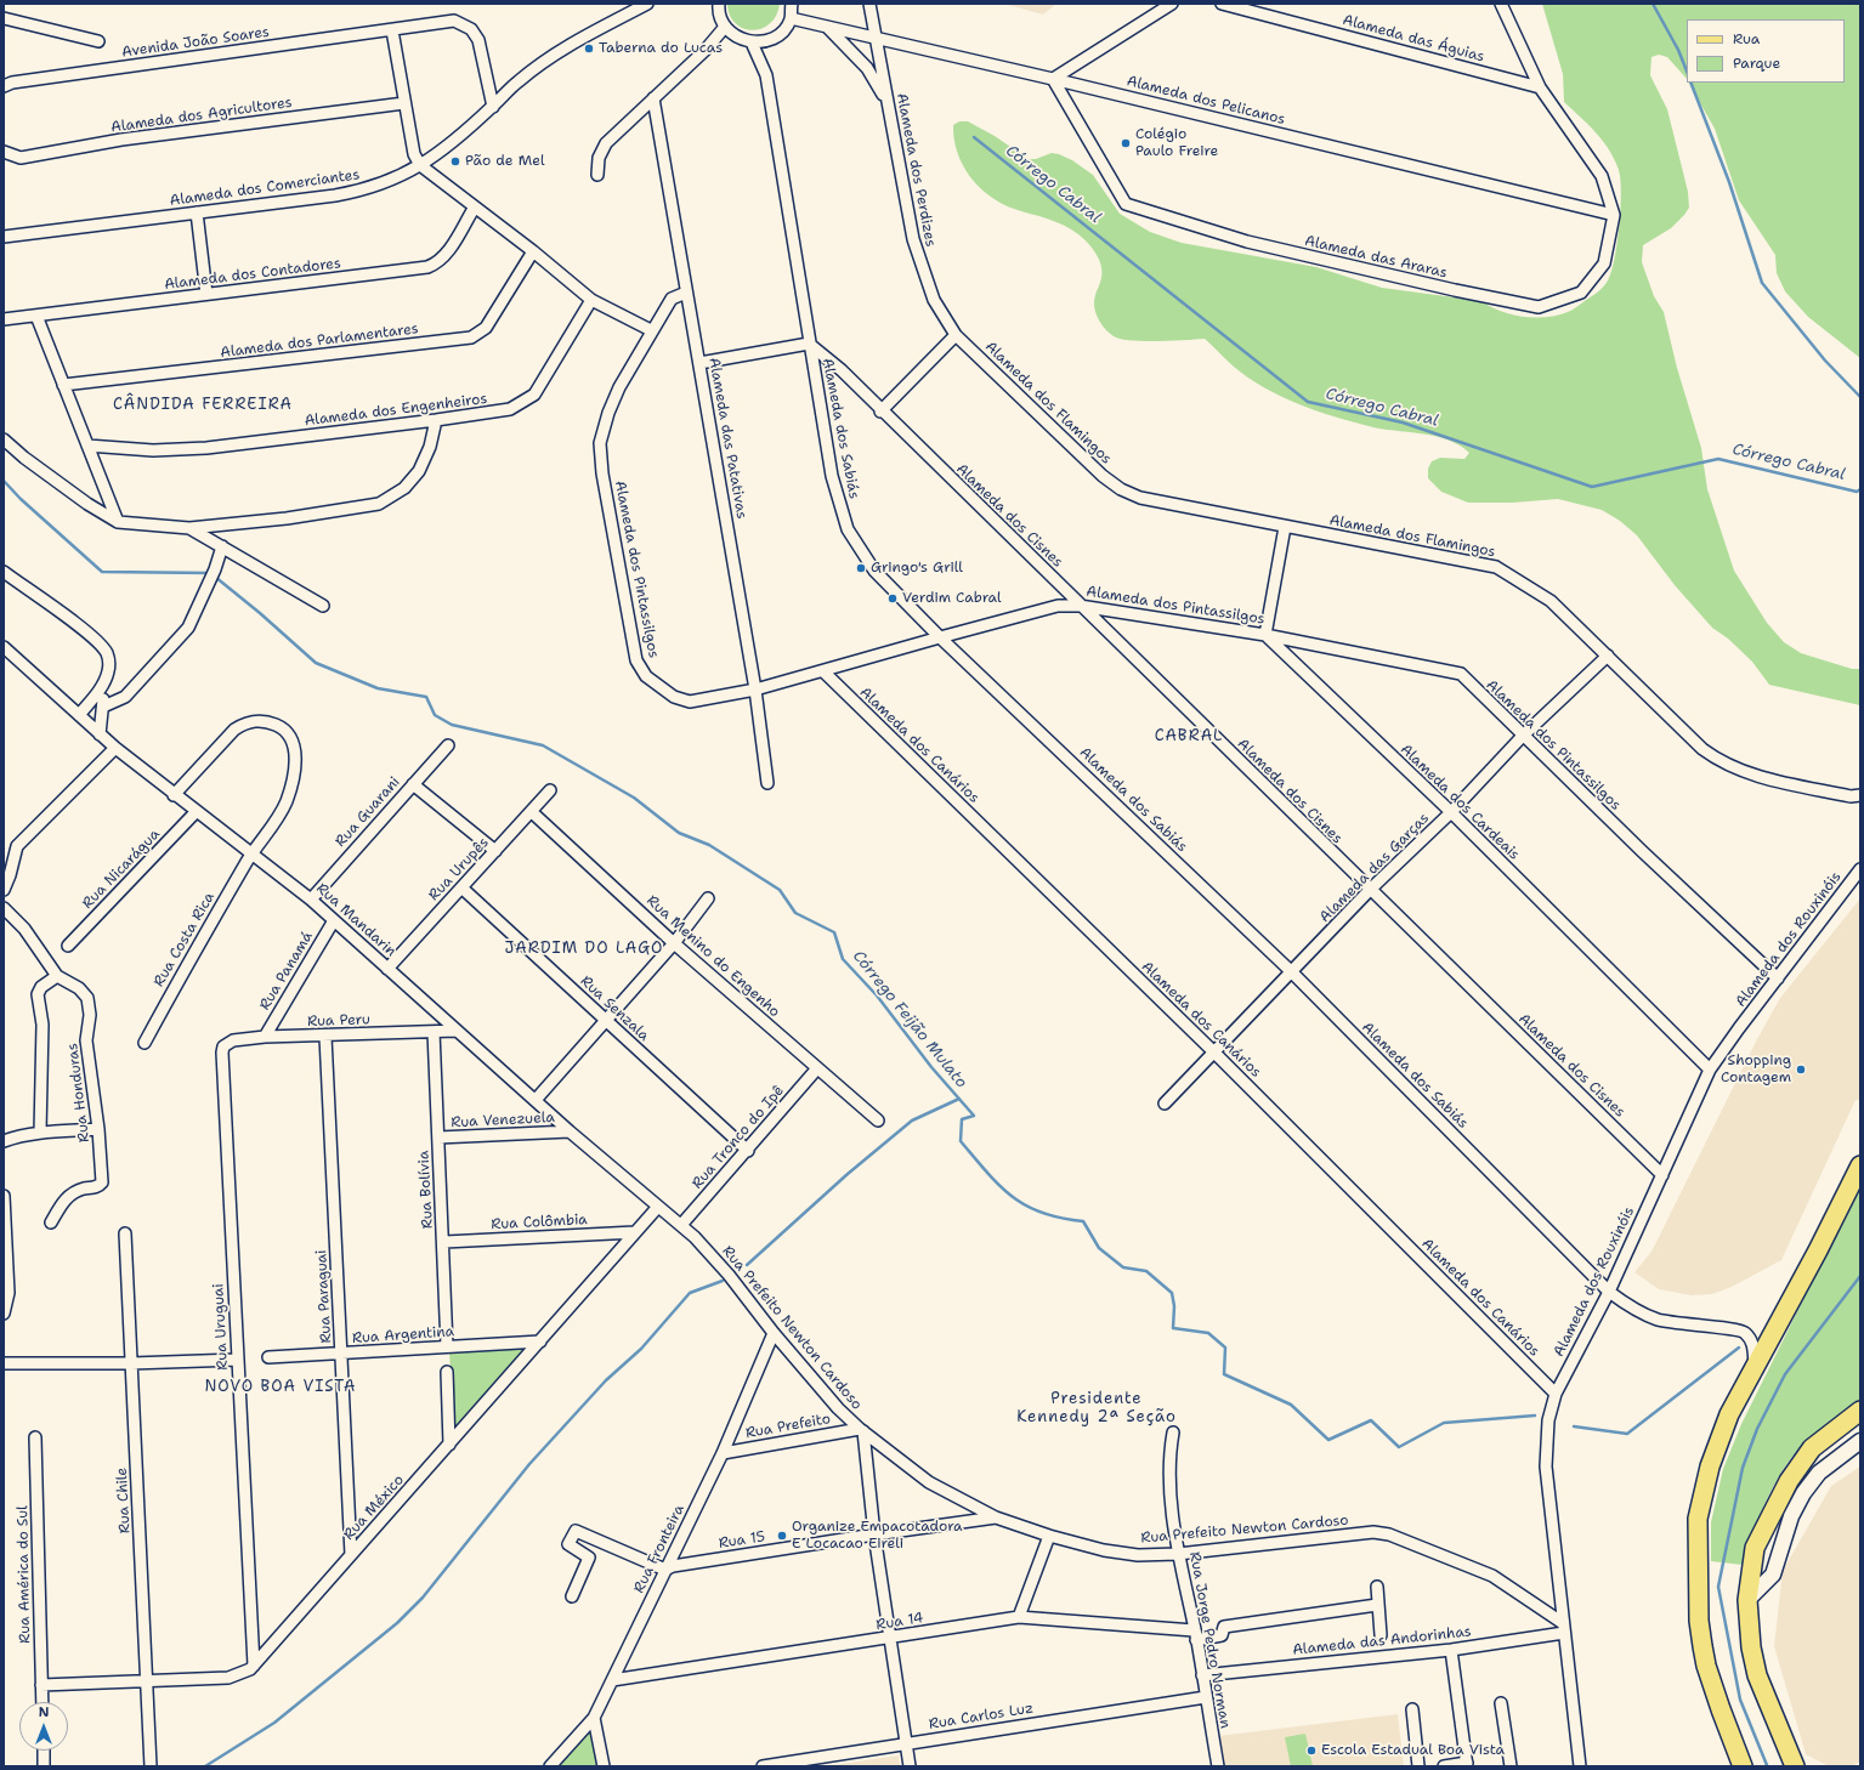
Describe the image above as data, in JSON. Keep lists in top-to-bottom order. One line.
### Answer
{"streets":{"street":["Alameda das Águias","Avenida João Soares","Alameda dos Pelicanos","Alameda dos Agricultores","Alameda dos Perdizes","Alameda dos Comerciantes","Alameda das Araras","Alameda dos Contadores","Alameda dos Parlamentares","Alameda dos Flamingos","Alameda dos Engenheiros","Alameda dos Sabiás","Alameda das Patativas","Alameda dos Cisnes","Alameda dos Pintassilgos","Alameda dos Canários","Alameda dos Cardeais","Rua Guarani","Alameda das Garças","Rua Nicarágua","Rua Urupês","Rua Mandarin","Rua Costa Rica","Alameda dos Rouxinóis","Rua Menino do Engenho","Rua Panamá","Rua Senzala","Rua Peru","Rua Honduras","Rua Venezuela","Rua Tronco do Ipê","Rua Bolívia","Rua Colômbia","Rua Paraguai","Rua Uruguai","Rua Prefeito Newton Cardoso","Rua Argentina","Rua Prefeito","Rua Chile","Rua México","Rua 15","Rua Fronteira","Rua América do Sul","Rua 14","Rua Jorge Pedro Norman","Alameda das Andorinhas","Rua Carlos Luz"]},"crossings":[["Alameda das Águias","Alameda das Araras"],["Avenida João Soares","Alameda dos Comerciantes"],["Alameda dos Pelicanos","Alameda dos Perdizes"],["Alameda dos Pelicanos","Alameda das Araras"],["Alameda dos Perdizes","Alameda dos Flamingos"],["Alameda dos Flamingos","Alameda das Garças"],["Alameda dos Sabiás","Alameda dos Cisnes"],["Alameda dos Sabiás","Alameda dos Pintassilgos"],["Alameda dos Sabiás","Alameda das Garças"],["Alameda dos Sabiás","Alameda dos Rouxinóis"],["Alameda das Patativas","Alameda dos Pintassilgos"],["Alameda dos Cisnes","Alameda dos Pintassilgos"],["Alameda dos Cisnes","Alameda das Garças"],["Alameda dos Cisnes","Alameda dos Rouxinóis"],["Alameda dos Pintassilgos","Alameda dos Canários"],["Alameda dos Pintassilgos","Alameda dos Cardeais"],["Alameda dos Pintassilgos","Alameda das Garças"],["Alameda dos Pintassilgos","Alameda dos Rouxinóis"],["Alameda dos Canários","Alameda das Garças"],["Alameda dos Canários","Alameda dos Rouxinóis"],["Alameda dos Cardeais","Alameda das Garças"],["Alameda dos Cardeais","Alameda dos Rouxinóis"],["Rua Guarani","Rua Mandarin"],["Rua Nicarágua","Rua Mandarin"],["Rua Urupês","Rua Mandarin"],["Rua Urupês","Rua Menino do Engenho"],["Rua Urupês","Rua Senzala"],["Rua Mandarin","Rua Costa Rica"],["Rua Mandarin","Rua Panamá"],["Rua Mandarin","Rua Peru"],["Rua Mandarin","Rua Venezuela"],["Rua Mandarin","Rua Tronco do Ipê"],["Rua Mandarin","Rua Prefeito Newton Cardoso"],["Rua Mandarin","Rua México"],["Alameda dos Rouxinóis","Rua Prefeito Newton Cardoso"],["Alameda dos Rouxinóis","Alameda das Andorinhas"],["Rua Menino do Engenho","Rua Tronco do Ipê"],["Rua Panamá","Rua Peru"],["Rua Senzala","Rua Tronco do Ipê"],["Rua Peru","Rua Bolívia"],["Rua Peru","Rua Paraguai"],["Rua Peru","Rua Uruguai"],["Rua Venezuela","Rua Bolívia"],["Rua Tronco do Ipê","Rua Prefeito Newton Cardoso"],["Rua Bolívia","Rua Colômbia"],["Rua Bolívia","Rua Argentina"],["Rua Colômbia","Rua México"],["Rua Paraguai","Rua Argentina"],["Rua Paraguai","Rua México"],["Rua Uruguai","Rua México"],["Rua Prefeito Newton Cardoso","Rua Prefeito"],["Rua Prefeito Newton Cardoso","Rua 15"],["Rua Prefeito Newton Cardoso","Rua Fronteira"],["Rua Prefeito Newton Cardoso","Rua Jorge Pedro Norman"],["Rua Prefeito Newton Cardoso","Alameda das Andorinhas"],["Rua Argentina","Rua México"],["Rua Prefeito","Rua Fronteira"],["Rua Chile","Rua México"],["Rua México","Rua América do Sul"],["Rua 15","Rua Fronteira"],["Rua Fronteira","Rua 14"],["Rua 14","Rua Jorge Pedro Norman"],["Rua Jorge Pedro Norman","Alameda das Andorinhas"],["Rua Jorge Pedro Norman","Rua Carlos Luz"]],"districts":["CÂNDIDA FERREIRA","CABRAL","JARDIM DO LAGO","NOVO BOA VISTA","Presidente Kennedy 2ª Seção"],"water":["Córrego Cabral","Córrego Feijão Mulato"],"places":["Taberna do Lucas","Colégio Paulo Freire","Pão de Mel","Gringo's Grill","Verdim Cabral","Shopping Contagem","Organize Empacotadora E Locacao Eireli","Escola Estadual Boa Vista"],"legend":["Rua","Parque"],"north":"top"}
